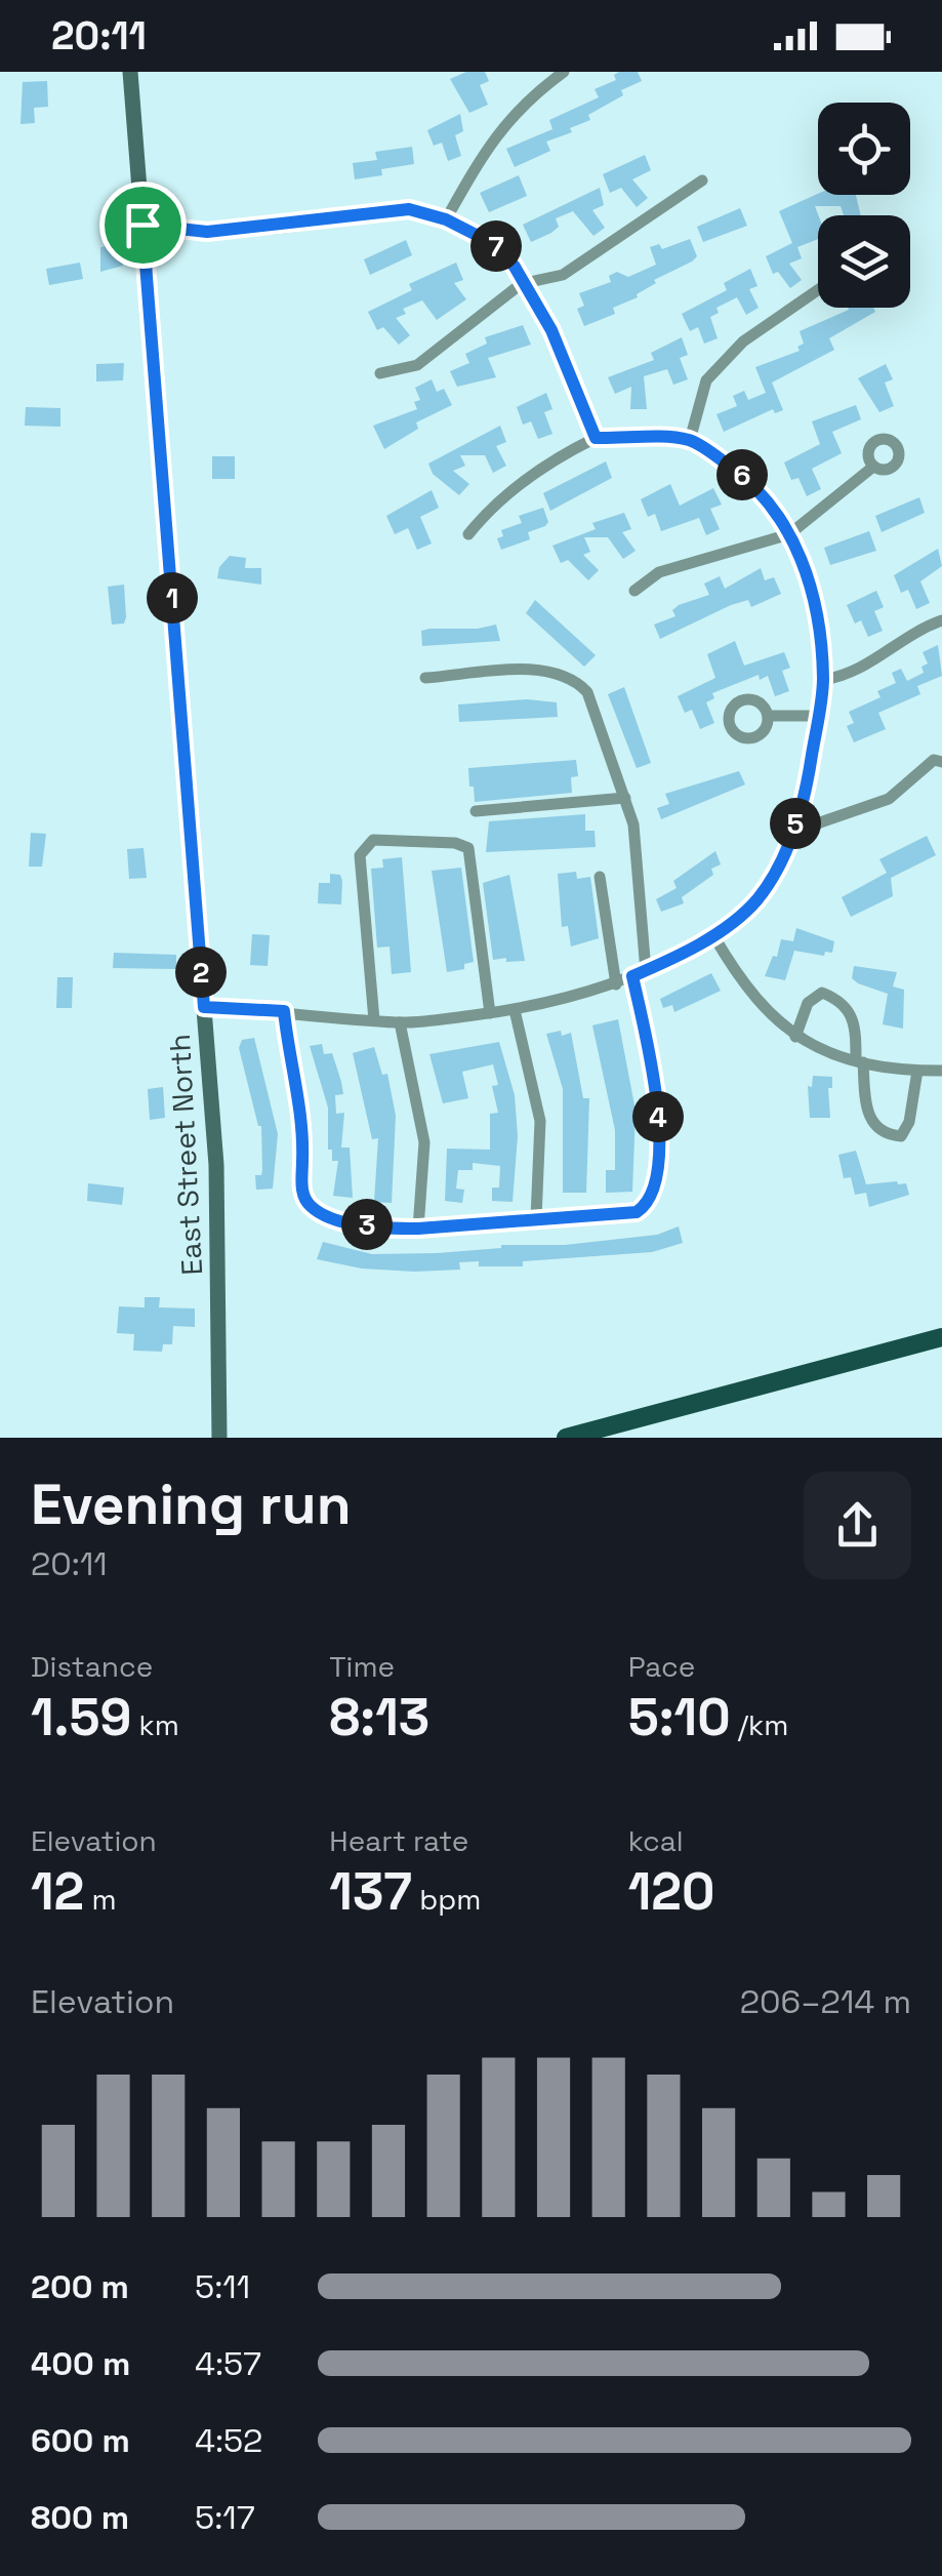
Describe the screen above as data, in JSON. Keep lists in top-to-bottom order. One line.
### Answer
{"streets":{"main road":["East Street North"]},"page":{"status":"20:11","pins":["7","6","1","5","2","4","3"],"heading":["Evening run","20:11"],"stats":[["Distance","1.59 km"],["Time","8:13"],["Pace","5:10 /km"],["Elevation","12 m"],["Heart rate","137 bpm"],["kcal","120"]],"chart":["Elevation","206–214 m"],"list":[{"name":"200 m","note":"5:11"},{"name":"400 m","note":"4:57"},{"name":"600 m","note":"4:52"},{"name":"800 m","note":"5:17"}]}}
